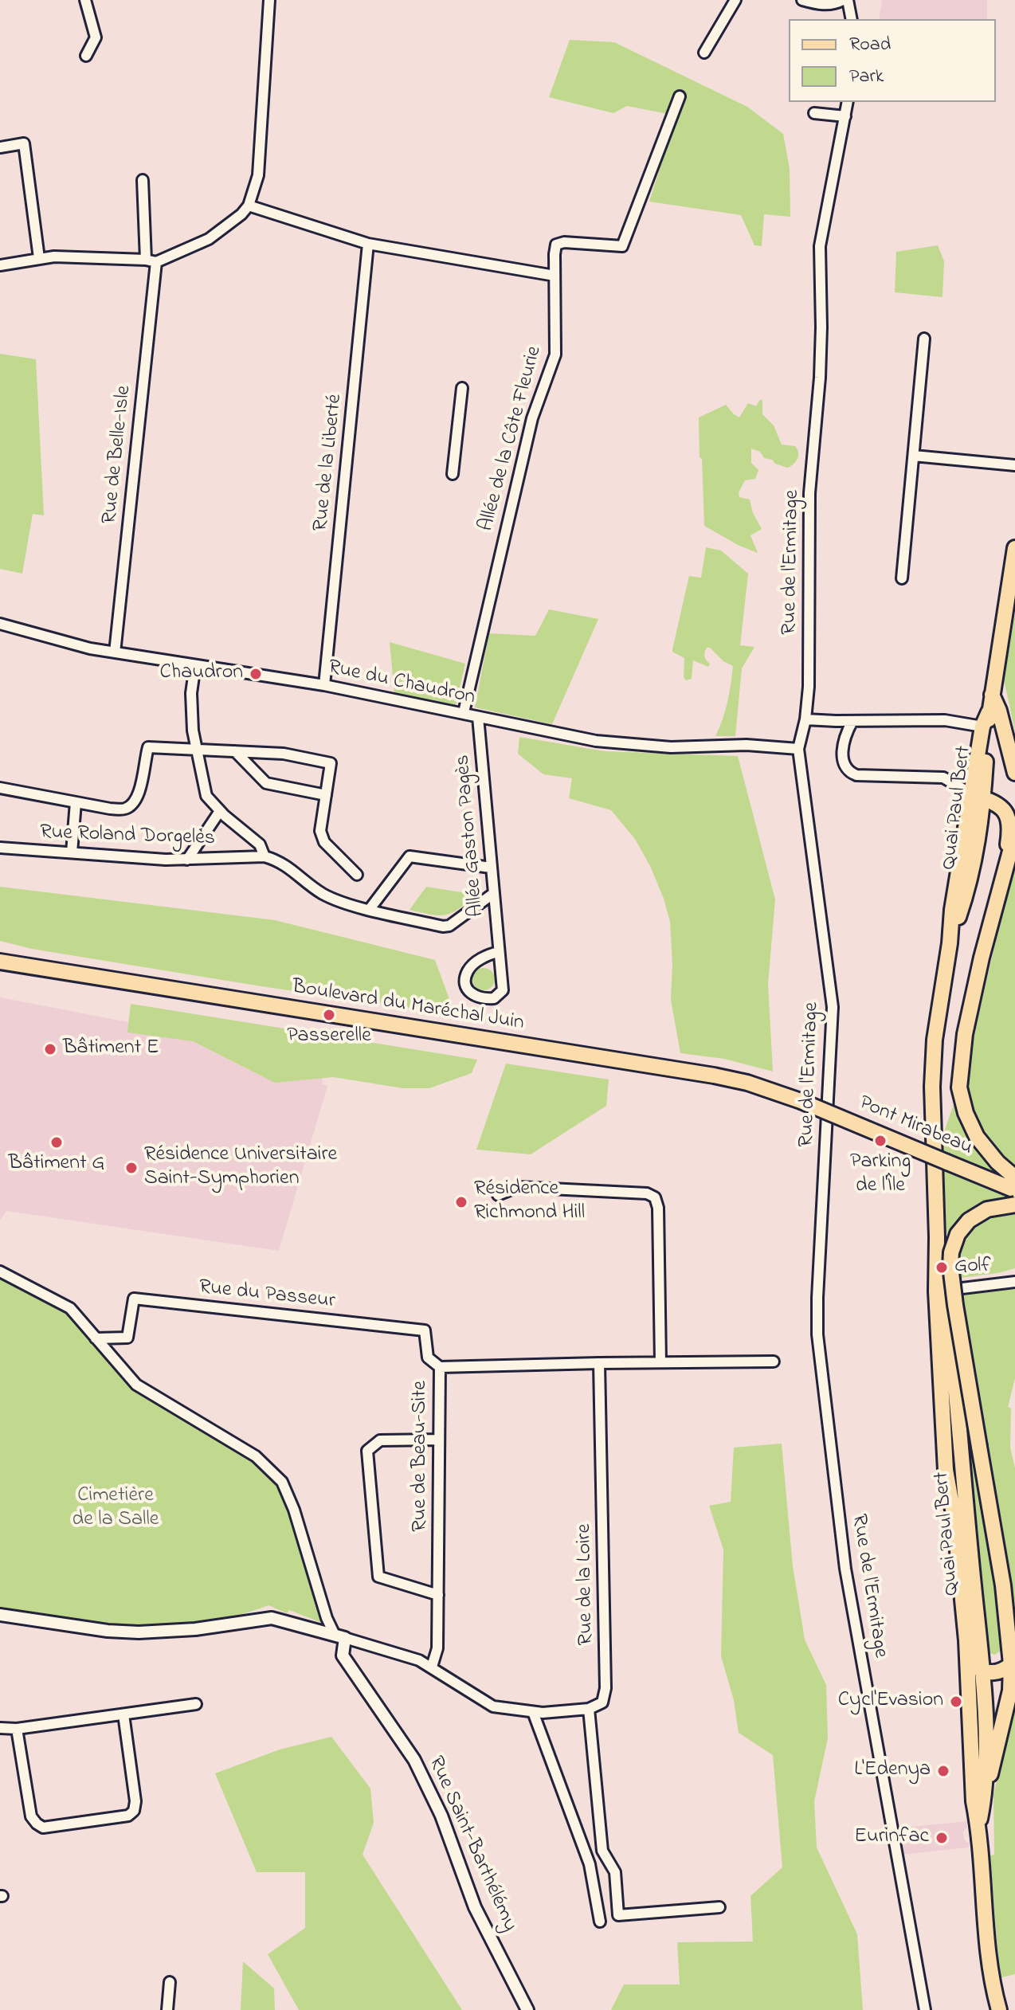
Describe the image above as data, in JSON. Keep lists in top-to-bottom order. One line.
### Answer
{"streets":{"main road":["Quai Paul Bert","Boulevard du Maréchal Juin","Pont Mirabeau"],"street":["Allée de la Côte Fleurie","Rue de Belle-Isle","Rue de la Liberté","Rue de l'Ermitage","Rue du Chaudron","Allée Gaston Pagès","Rue Roland Dorgelès","Rue du Passeur","Rue de Beau-Site","Rue de la Loire","Rue Saint-Barthélémy"]},"crossings":[["Allée de la Côte Fleurie","Rue du Chaudron"],["Rue de Belle-Isle","Rue du Chaudron"],["Rue de la Liberté","Rue du Chaudron"],["Rue de l'Ermitage","Rue du Chaudron"],["Rue du Chaudron","Allée Gaston Pagès"],["Allée Gaston Pagès","Rue Roland Dorgelès"],["Boulevard du Maréchal Juin","Pont Mirabeau"],["Rue du Passeur","Rue de Beau-Site"],["Rue de Beau-Site","Rue de la Loire"]],"parks":["Cimetière de la Salle"],"places":["Chaudron","Passerelle","Bâtiment E","Parking de l'Île","Bâtiment G","Résidence Universitaire Saint-Symphorien","Résidence Richmond Hill","Golf","Cycl'Evasion","L'Edenya","Eurinfac"],"legend":["Road","Park"]}
